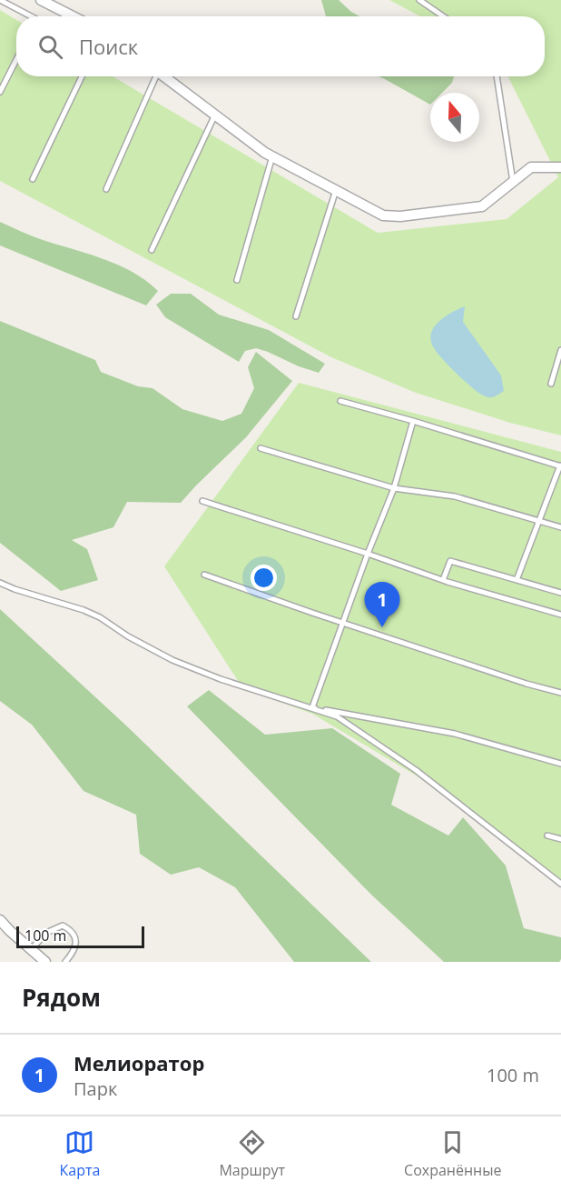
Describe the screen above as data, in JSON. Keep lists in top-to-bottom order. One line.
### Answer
{"scale_bar":"100 m","north":"top","page":{"search":"Поиск","pins":"1","scale":"100 m","heading":"Рядом","list":[{"mark":"1","name":"Мелиоратор","note":"Парк","value":"100 m"}],"nav":["Карта","Маршрут","Сохранённые"]}}
